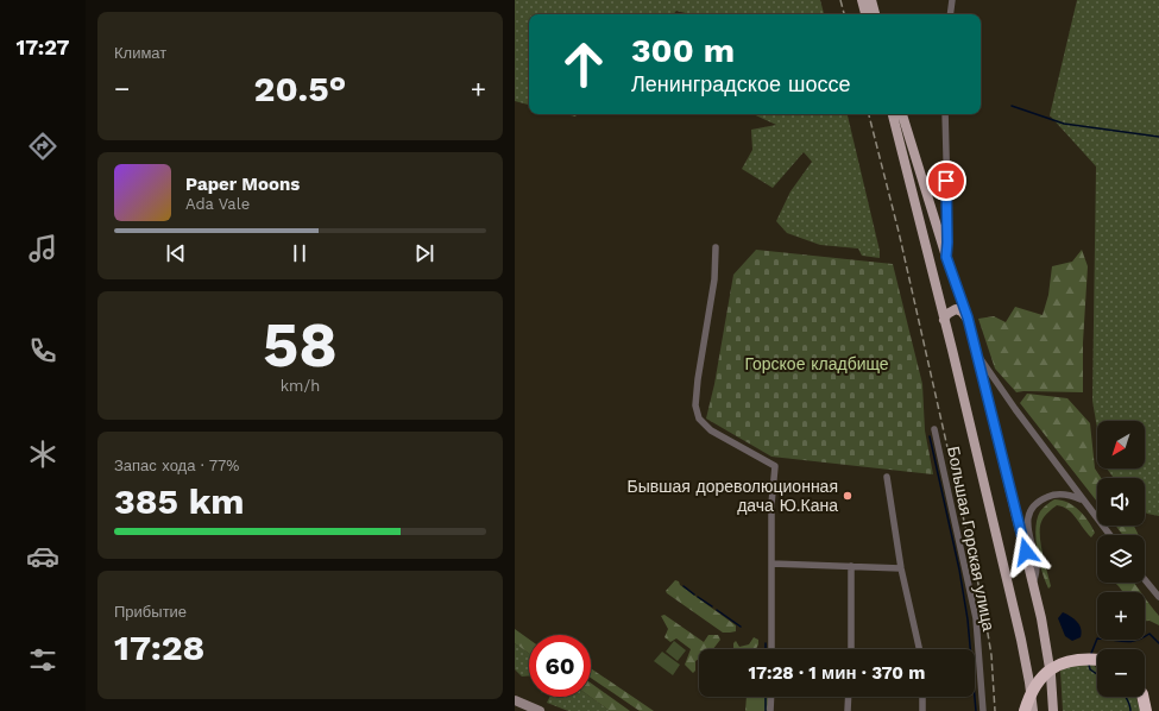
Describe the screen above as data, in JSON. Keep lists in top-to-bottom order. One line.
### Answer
{"streets":{"street":["Большая Горская улица"]},"parks":["Горское кладбище"],"places":["Бывшая дореволюционная дача Ю.Кана"],"north":"bottom left","page":{"tabs":"17:27","tile":["Климат",["58","km/h"],["Запас хода · 77%","385 km"],["Прибытие","17:28"]],"turn":["300 m","Ленинградское шоссе"],"heat":["−","20.5°","+"],"song":["Paper Moons","Ada Vale"],"map_buttons":["+","−"],"limit":"60","trip":"17:28 · 1 мин · 370 m"}}
